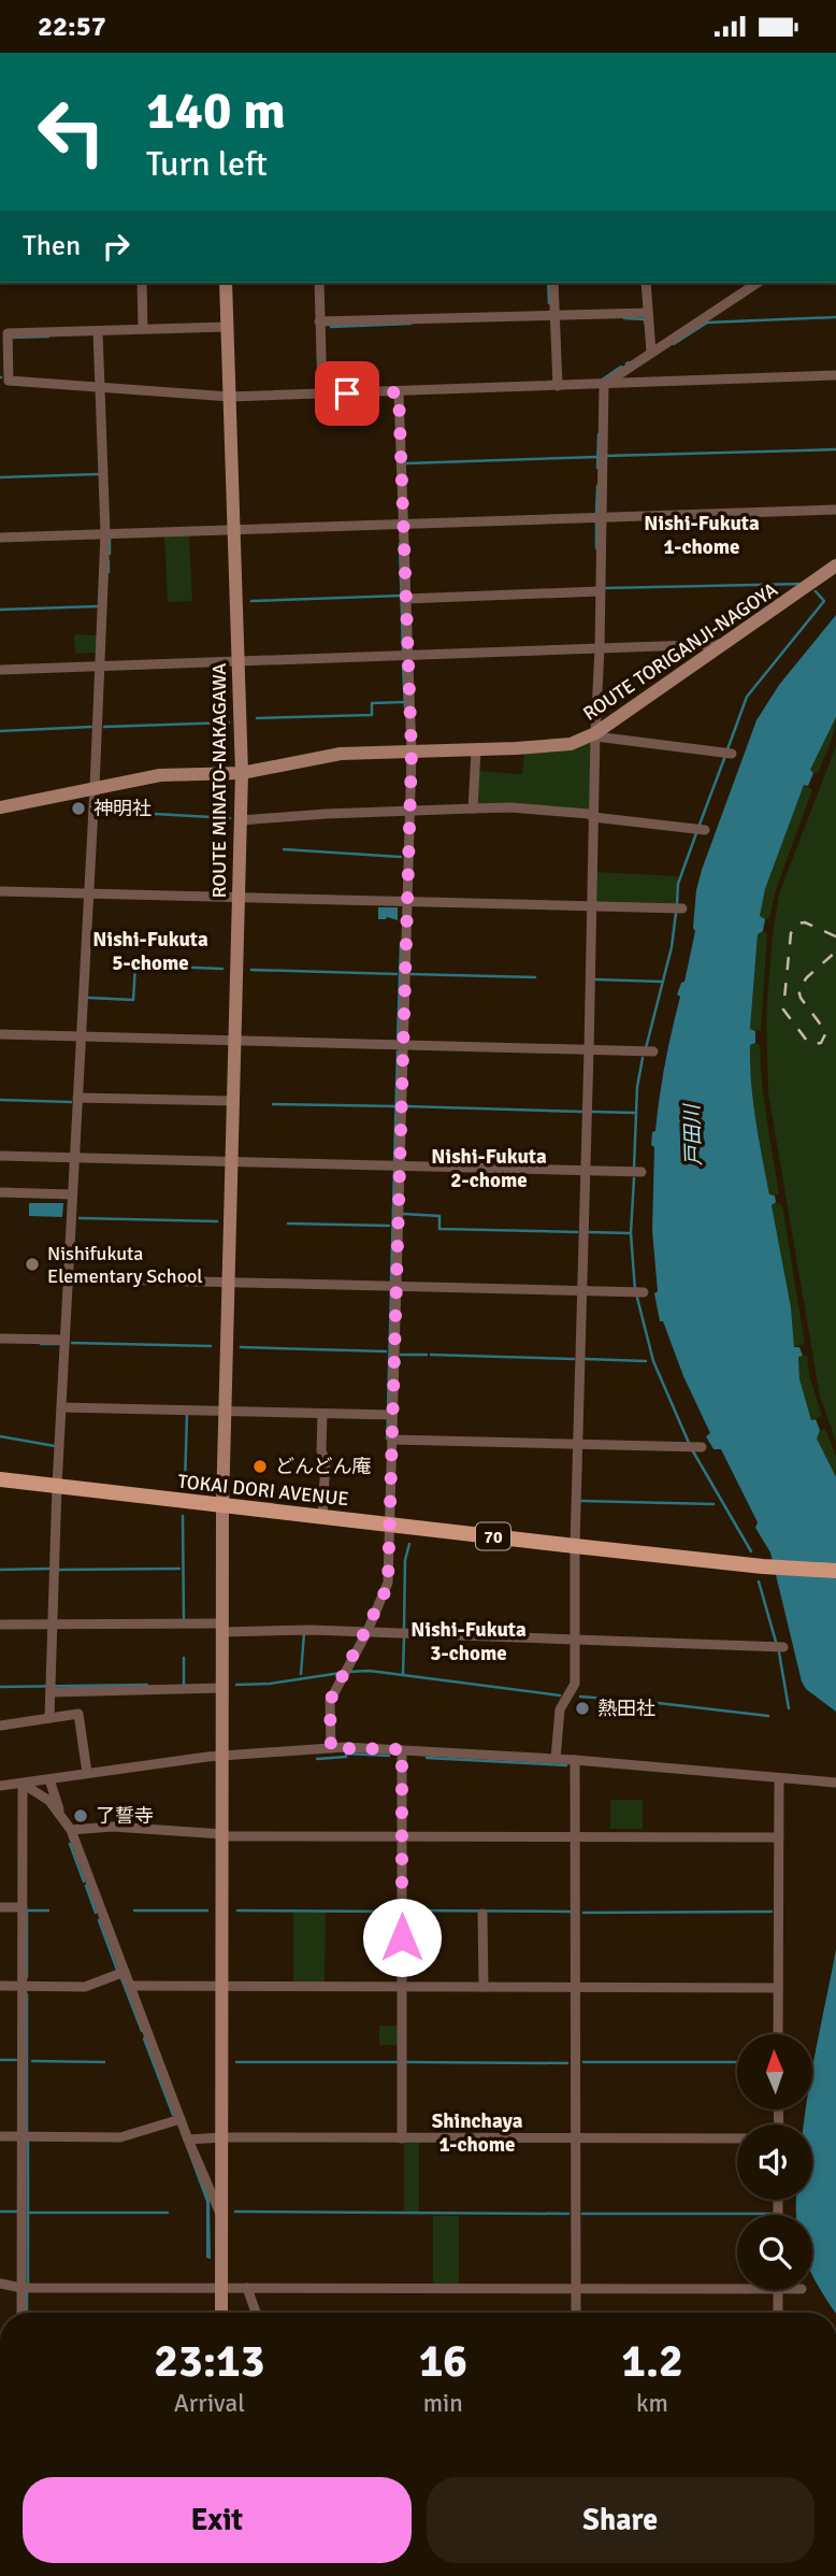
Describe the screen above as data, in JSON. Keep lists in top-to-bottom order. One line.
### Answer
{"streets":{"main road":["ROUTE TORIGANJI-NAGOYA","ROUTE MINATO-NAKAGAWA","TOKAI DORI AVENUE","70"]},"crossings":[["ROUTE TORIGANJI-NAGOYA","ROUTE MINATO-NAKAGAWA"],["ROUTE MINATO-NAKAGAWA","TOKAI DORI AVENUE"]],"districts":["Nishi-Fukuta 1-chome","Nishi-Fukuta 5-chome","Nishi-Fukuta 2-chome","Nishi-Fukuta 3-chome","Shinchaya 1-chome"],"water":["戸田川"],"places":["神明社","Nishifukuta Elementary School","どんどん庵","熱田社","了誓寺"],"north":"top","page":{"status":"22:57","turn":["140 m","Turn left"],"then":"Then","eta":["23:13","Arrival","16","min","1.2","km"],"buttons":["Exit","Share"]}}
